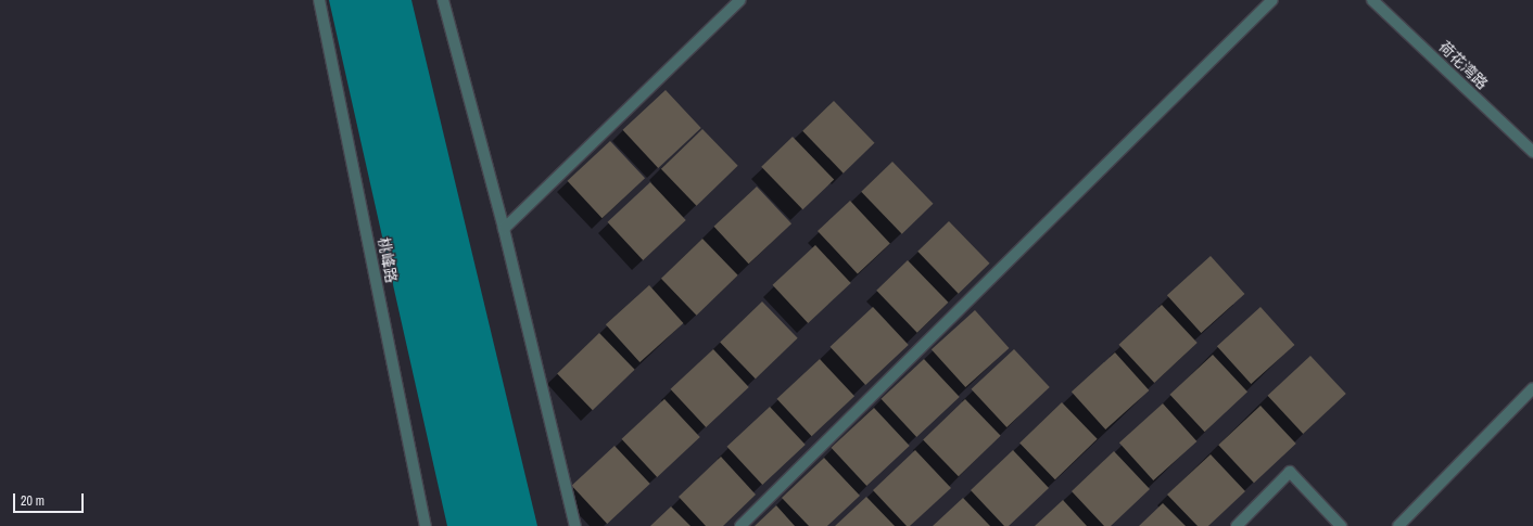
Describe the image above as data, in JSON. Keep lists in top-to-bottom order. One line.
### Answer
{"streets":{"street":["荷花湾路","桃峰路"]},"scale_bar":"20 m"}
